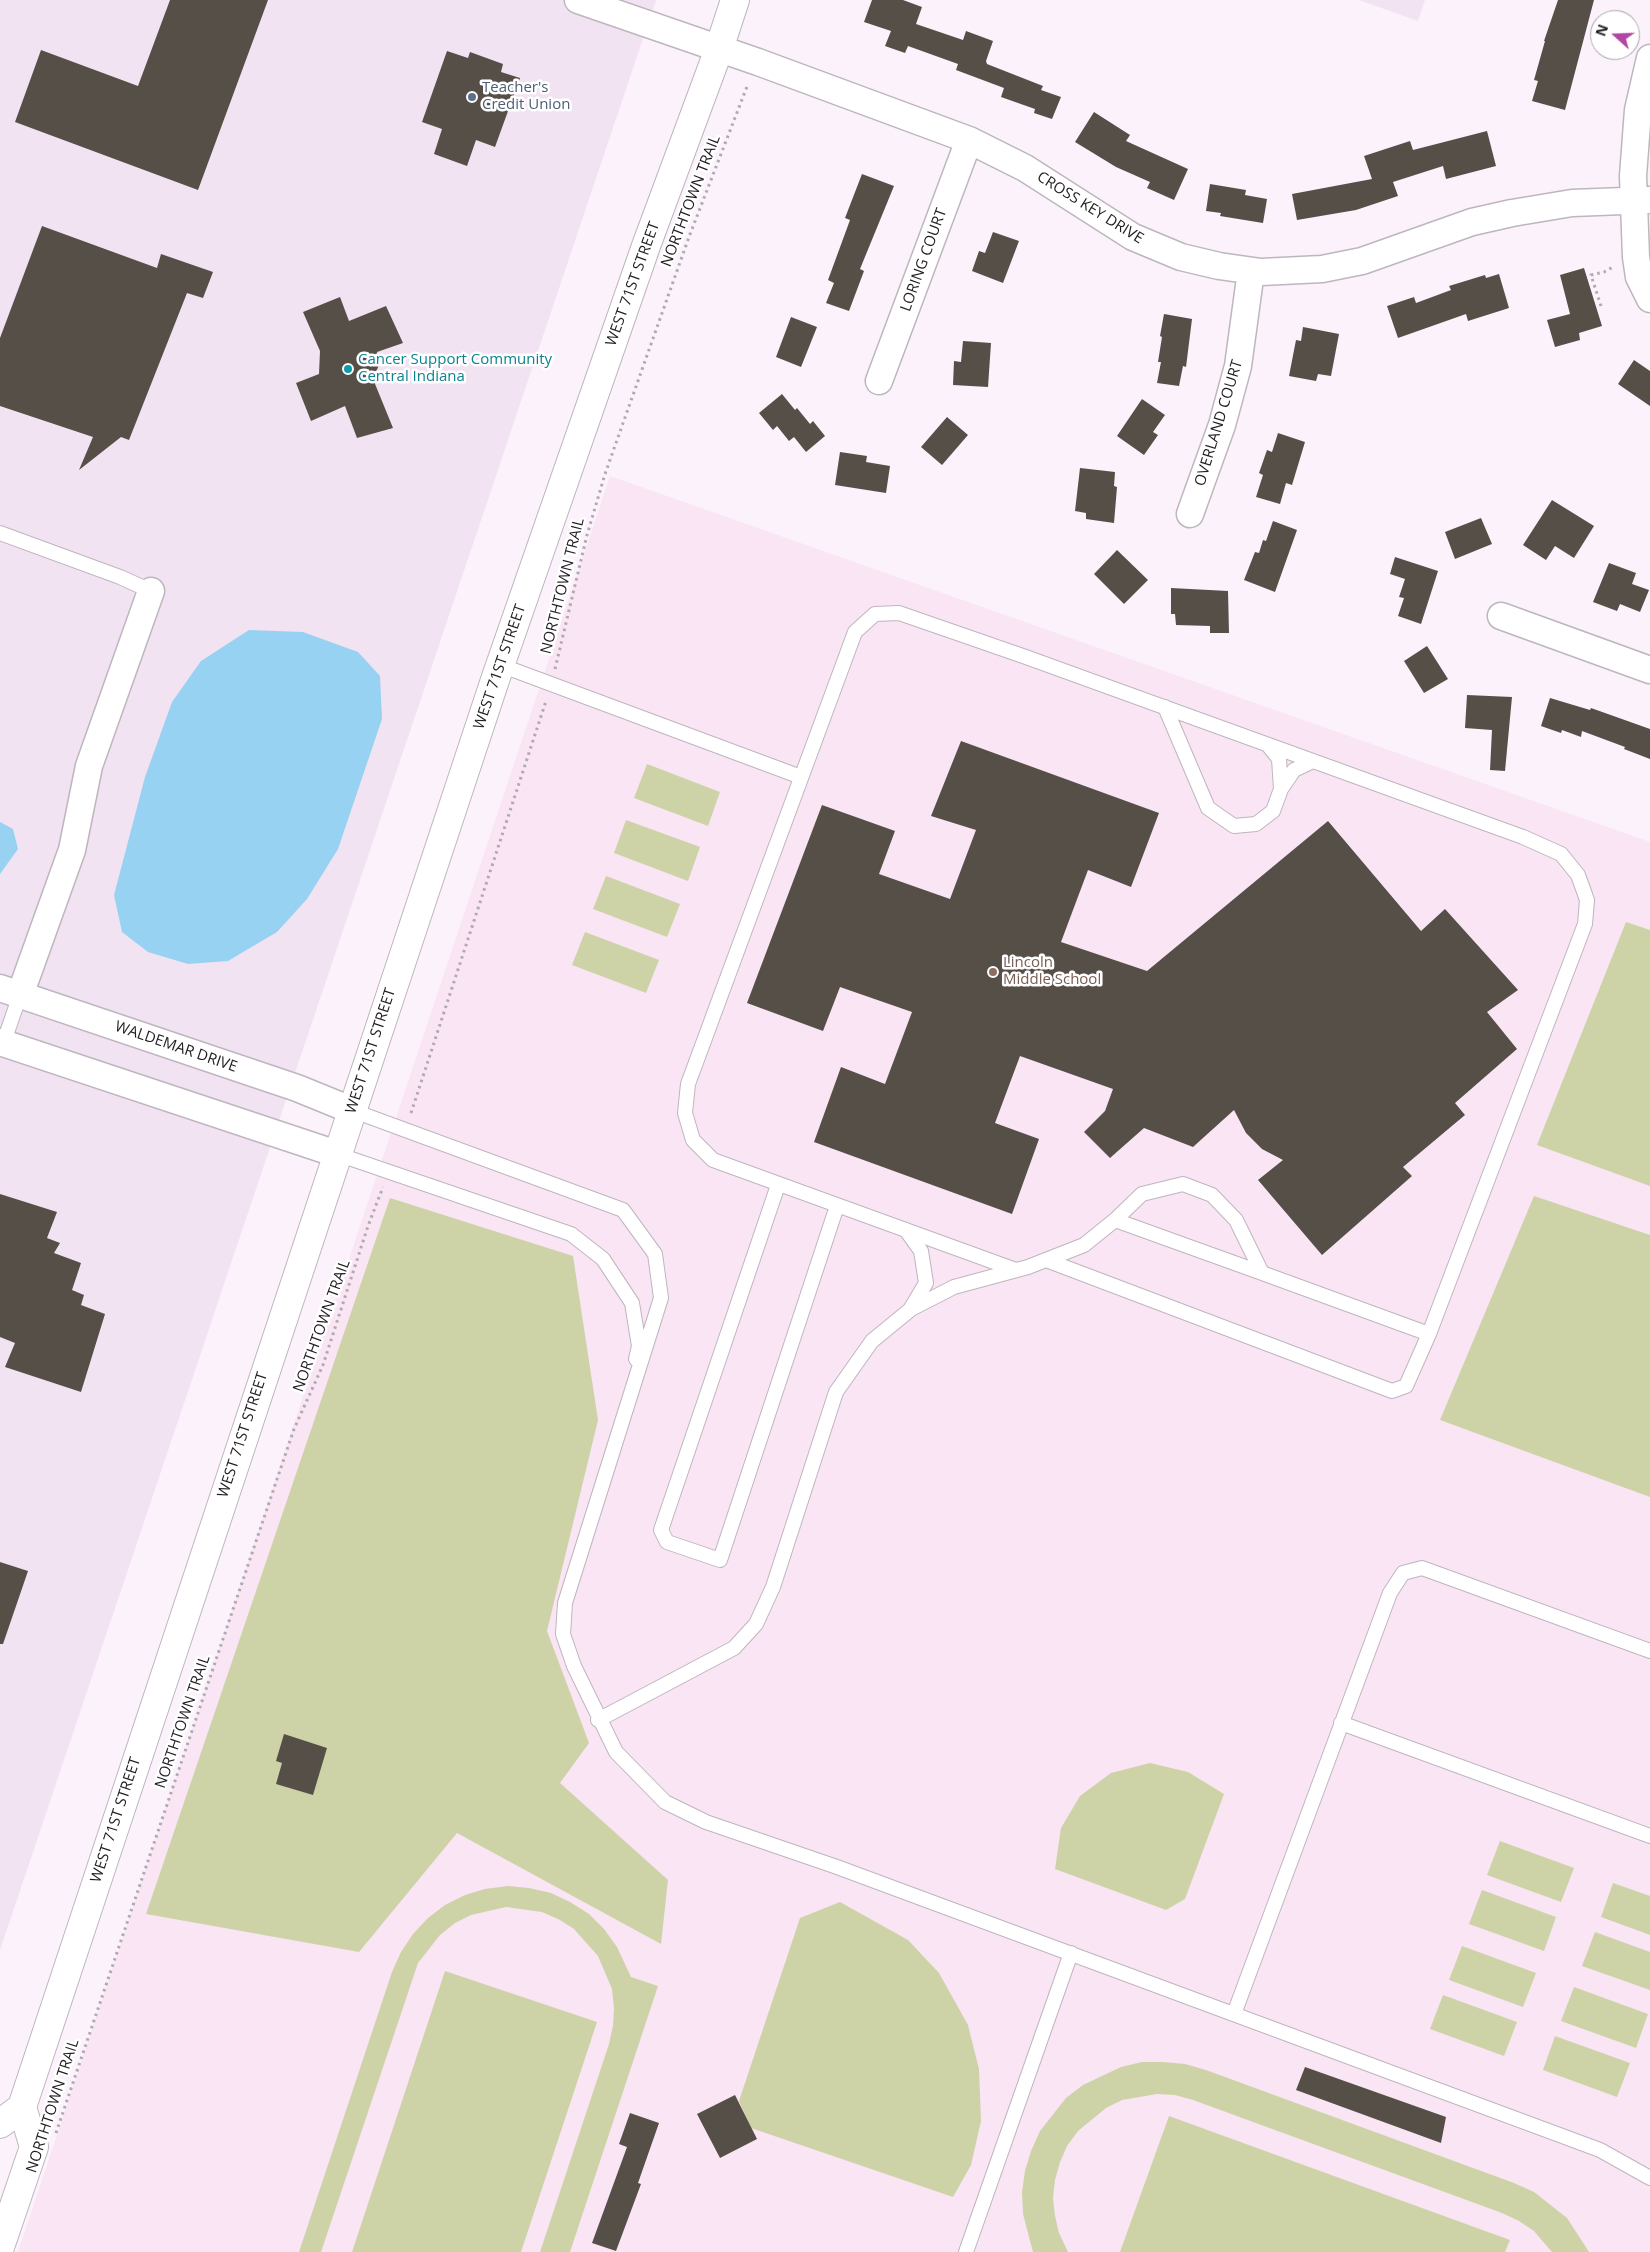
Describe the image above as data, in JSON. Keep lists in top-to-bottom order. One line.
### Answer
{"streets":{"main road":["WEST 71ST STREET"],"street":["CROSS KEY DRIVE","LORING COURT","OVERLAND COURT","WALDEMAR DRIVE"],"path":["NORTHTOWN TRAIL"]},"crossings":[["CROSS KEY DRIVE","LORING COURT"],["CROSS KEY DRIVE","WEST 71ST STREET"],["CROSS KEY DRIVE","OVERLAND COURT"],["WEST 71ST STREET","WALDEMAR DRIVE"]],"places":["Teacher's Credit Union","Cancer Support Community Central Indiana","Lincoln Middle School"],"north":"left"}
